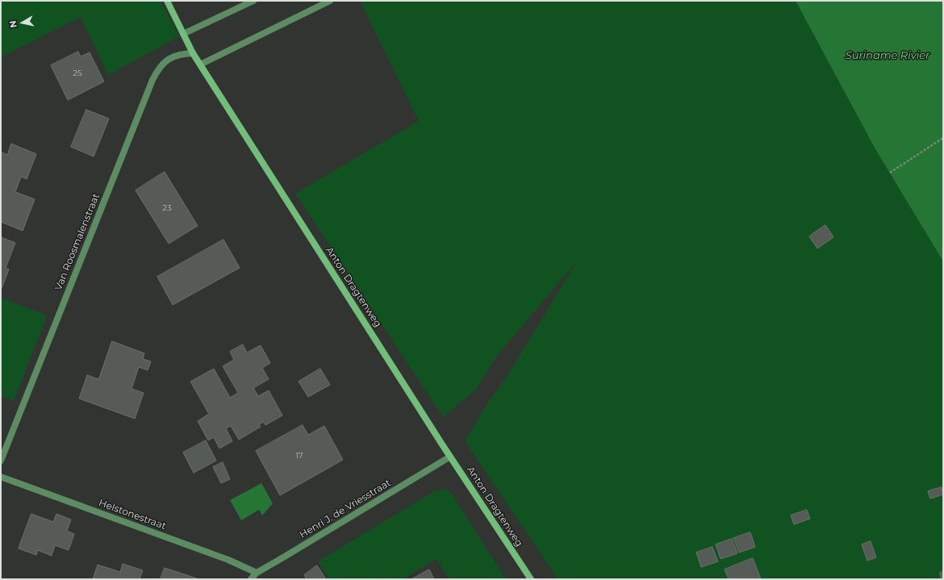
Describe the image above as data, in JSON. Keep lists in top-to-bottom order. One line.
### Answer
{"streets":{"main road":["Anton Dragtenweg"],"street":["Van Roosmalenstraat","Henri J. de Vriesstraat","Helstonestraat"]},"crossings":[["Van Roosmalenstraat","Anton Dragtenweg"],["Anton Dragtenweg","Henri J. de Vriesstraat"],["Henri J. de Vriesstraat","Helstonestraat"]],"water":["Suriname Rivier"],"house_numbers":["25","23","17"],"north":"left"}
